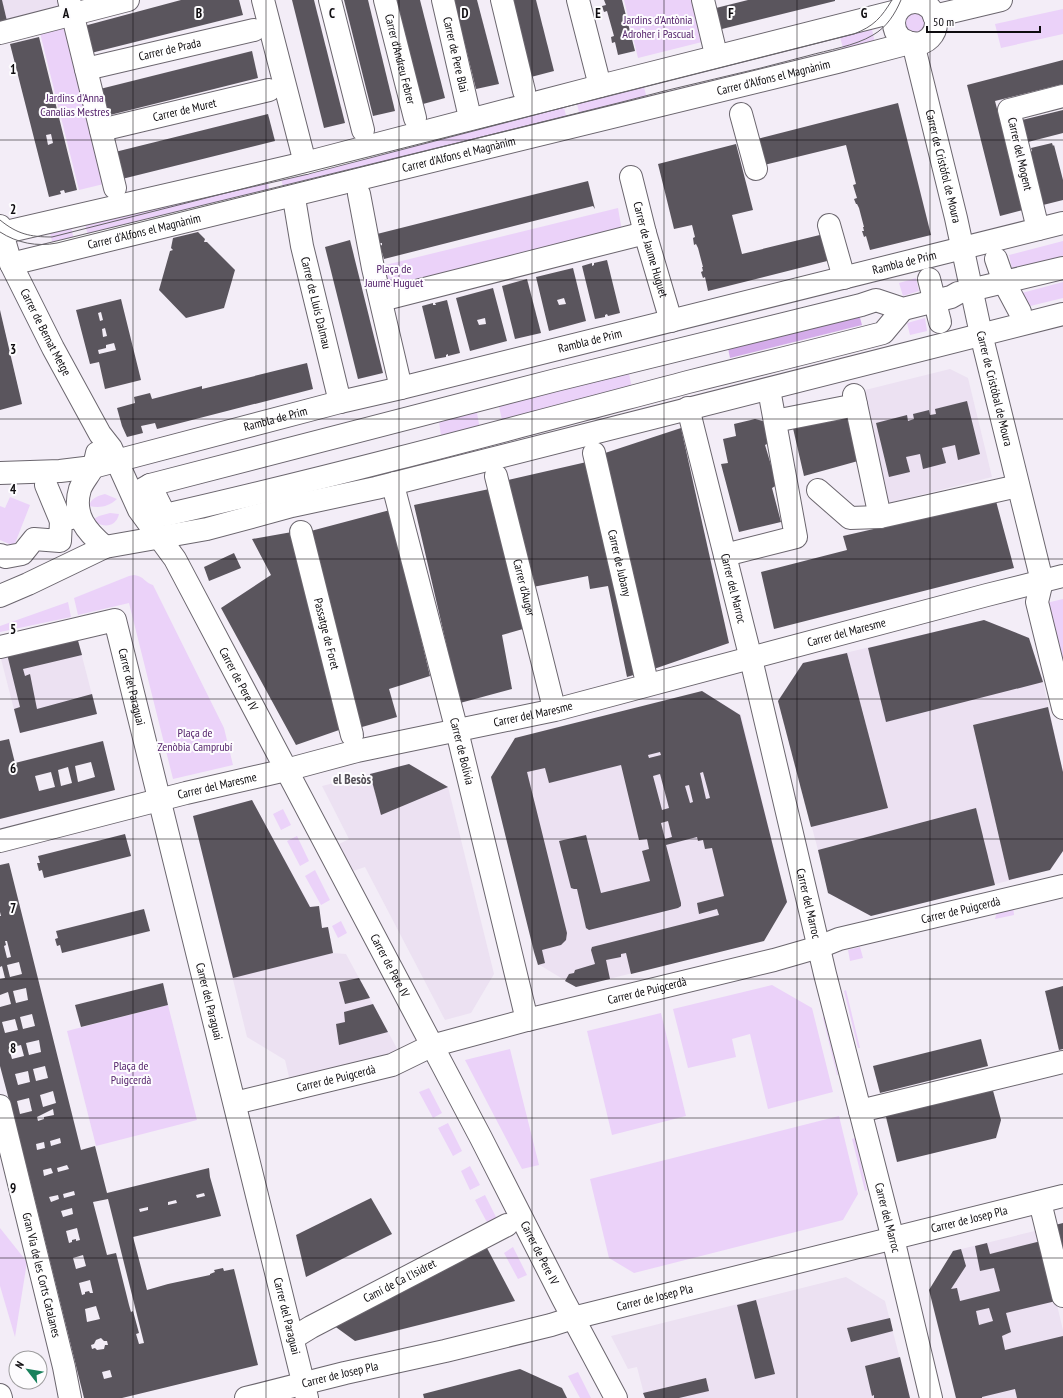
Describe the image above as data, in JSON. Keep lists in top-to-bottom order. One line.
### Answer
{"streets":{"street":["Carrer de Prada","Carrer de Pere Blai","Carrer d'Andreu Febrer","Carrer d'Alfons el Magnànim","Carrer de Muret","Carrer del Mogent","Carrer de Cristòfol de Moura","Carrer de Jaume Huguet","Rambla de Prim","Carrer de Lluís Dalmau","Carrer de Bernat Metge","Carrer de Cristóbal de Moura","Carrer de Jubany","Carrer d'Auger","Carrer del Marroc","Passatge de Foret","Carrer del Maresme","Carrer de Pere IV","Carrer del Paraguai","Carrer de Bolívia","Carrer de Puigcerdà","Carrer de Josep Pla","Gran Via de les Corts Catalanes","Camí de Ca l'Isidret"]},"crossings":[["Carrer d'Alfons el Magnànim","Carrer de Cristòfol de Moura"],["Carrer d'Alfons el Magnànim","Carrer de Bernat Metge"],["Carrer del Mogent","Rambla de Prim"],["Carrer de Cristòfol de Moura","Rambla de Prim"],["Carrer de Cristòfol de Moura","Carrer de Cristóbal de Moura"],["Carrer de Jaume Huguet","Rambla de Prim"],["Rambla de Prim","Carrer de Lluís Dalmau"],["Rambla de Prim","Carrer de Bernat Metge"],["Rambla de Prim","Carrer de Cristóbal de Moura"],["Carrer de Cristóbal de Moura","Carrer del Maresme"],["Carrer del Marroc","Carrer del Maresme"],["Carrer del Marroc","Carrer de Puigcerdà"],["Carrer del Marroc","Carrer de Josep Pla"],["Carrer del Maresme","Carrer de Pere IV"],["Carrer del Maresme","Carrer del Paraguai"],["Carrer del Maresme","Carrer de Bolívia"],["Carrer de Pere IV","Carrer de Puigcerdà"],["Carrer de Pere IV","Carrer de Josep Pla"],["Carrer del Paraguai","Carrer de Puigcerdà"],["Carrer del Paraguai","Carrer de Josep Pla"],["Carrer del Paraguai","Camí de Ca l'Isidret"],["Carrer de Bolívia","Carrer de Puigcerdà"]],"districts":["el Besòs"],"parks":["Jardins d'Antònia Adroher i Pascual","Jardins d'Anna Canalias Mestres","Plaça de Jaume Huguet","Plaça de Zenòbia Camprubí","Plaça de Puigcerdà"],"scale_bar":"50 m","north":"top left","grid":{"columns":["A","B","C","D","E","F","G"],"rows":["1","2","3","4","5","6","7","8","9"]}}
